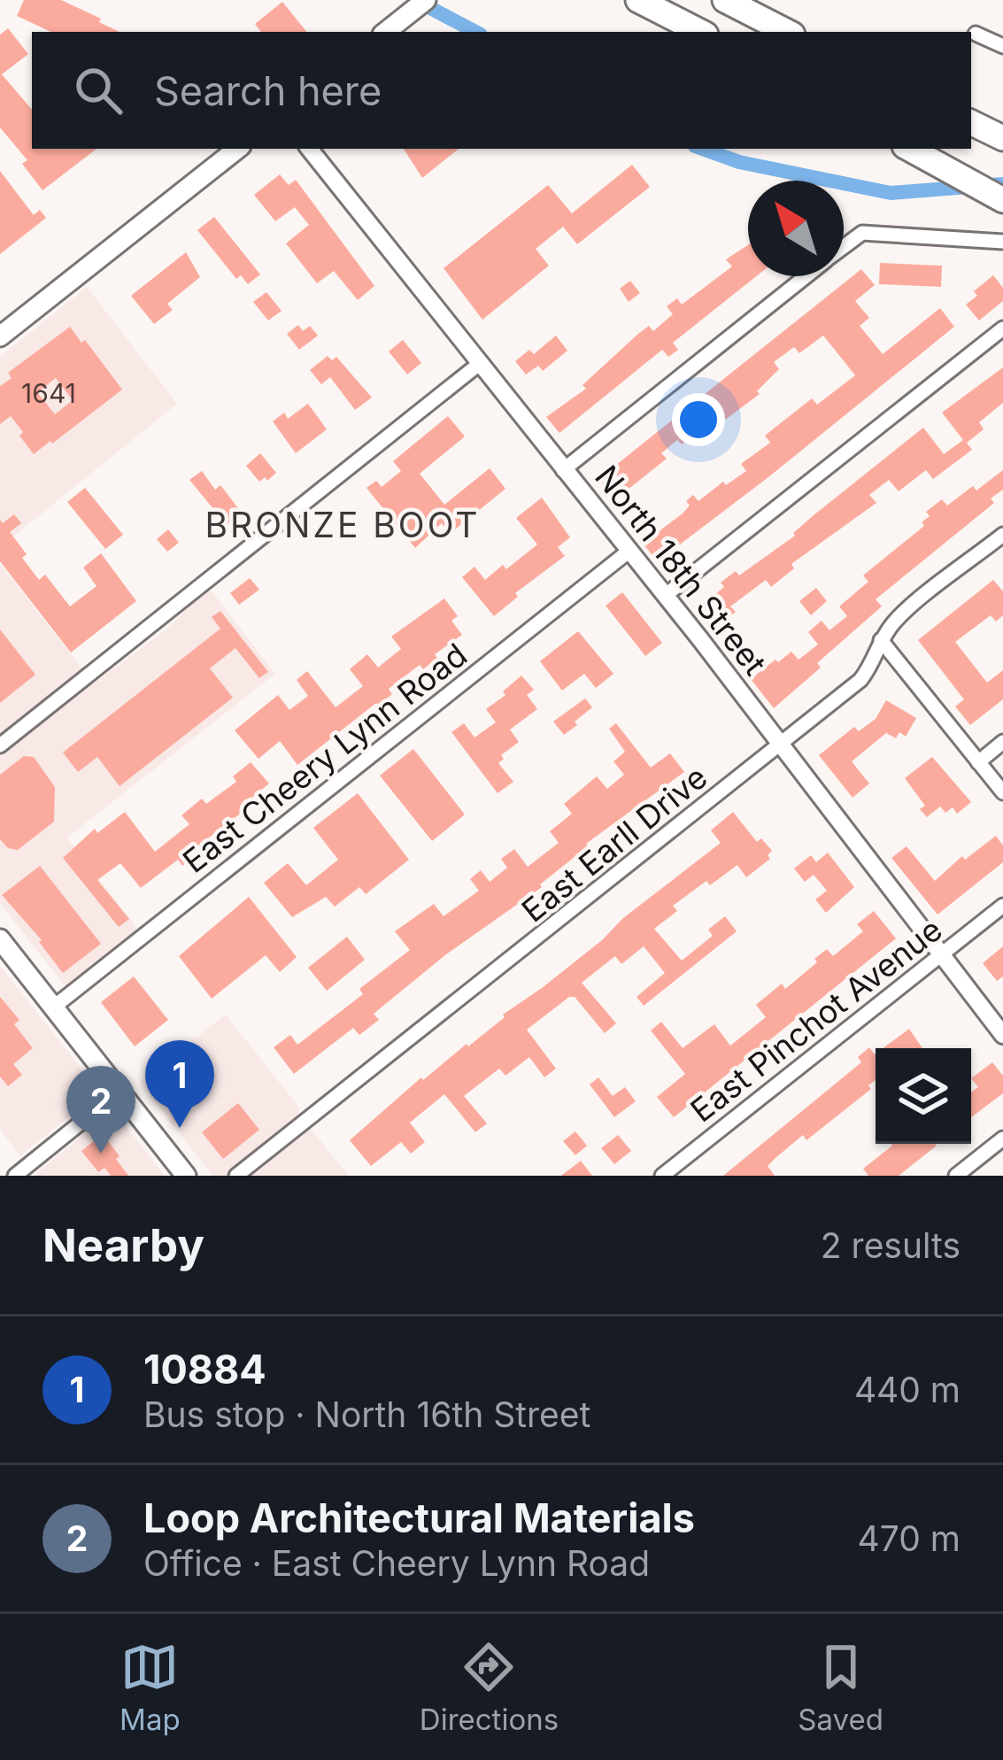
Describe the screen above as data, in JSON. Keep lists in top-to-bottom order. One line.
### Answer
{"streets":{"street":["North 18th Street","East Cheery Lynn Road","East Earll Drive","East Pinchot Avenue"]},"crossings":[["North 18th Street","East Cheery Lynn Road"],["North 18th Street","East Earll Drive"],["North 18th Street","East Pinchot Avenue"]],"districts":["BRONZE BOOT"],"house_numbers":["1641"],"north":"top left","page":{"search":"Search here","pins":["1","2"],"heading":["Nearby","2 results"],"list":[{"mark":"1","name":"10884","note":"Bus stop · North 16th Street","value":"440 m"},{"mark":"2","name":"Loop Architectural Materials","note":"Office · East Cheery Lynn Road","value":"470 m"}],"nav":["Map","Directions","Saved"]}}
